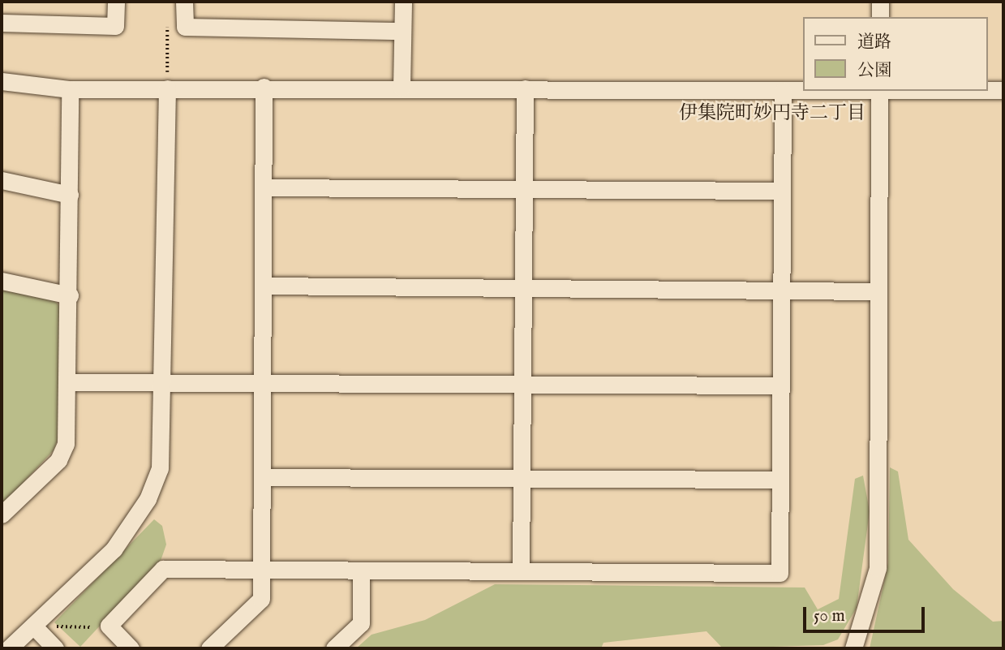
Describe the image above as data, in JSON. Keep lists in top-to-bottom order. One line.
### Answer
{"districts":["伊集院町妙円寺二丁目"],"legend":["道路","公園"],"scale_bar":"50 m"}
